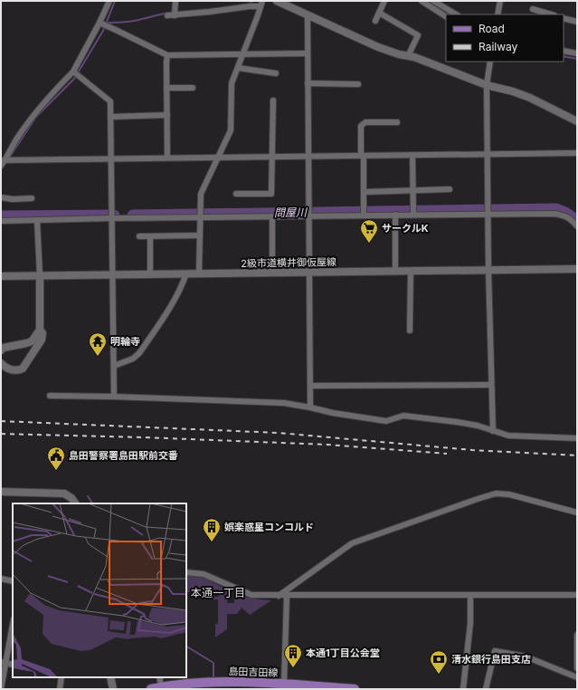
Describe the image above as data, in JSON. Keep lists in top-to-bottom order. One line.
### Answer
{"streets":{"main road":["島田吉田線"],"street":["2級市道横井御仮屋線"]},"districts":["本通一丁目"],"water":["問屋川"],"places":{"supermarket":["サークルK"],"temple":["明輪寺"],"public building":["島田警察署島田駅前交番"],"building":["娯楽惑星コンコルド","本通1丁目公会堂"],"bank":["清水銀行島田支店"]},"legend":["Road","Railway"]}
